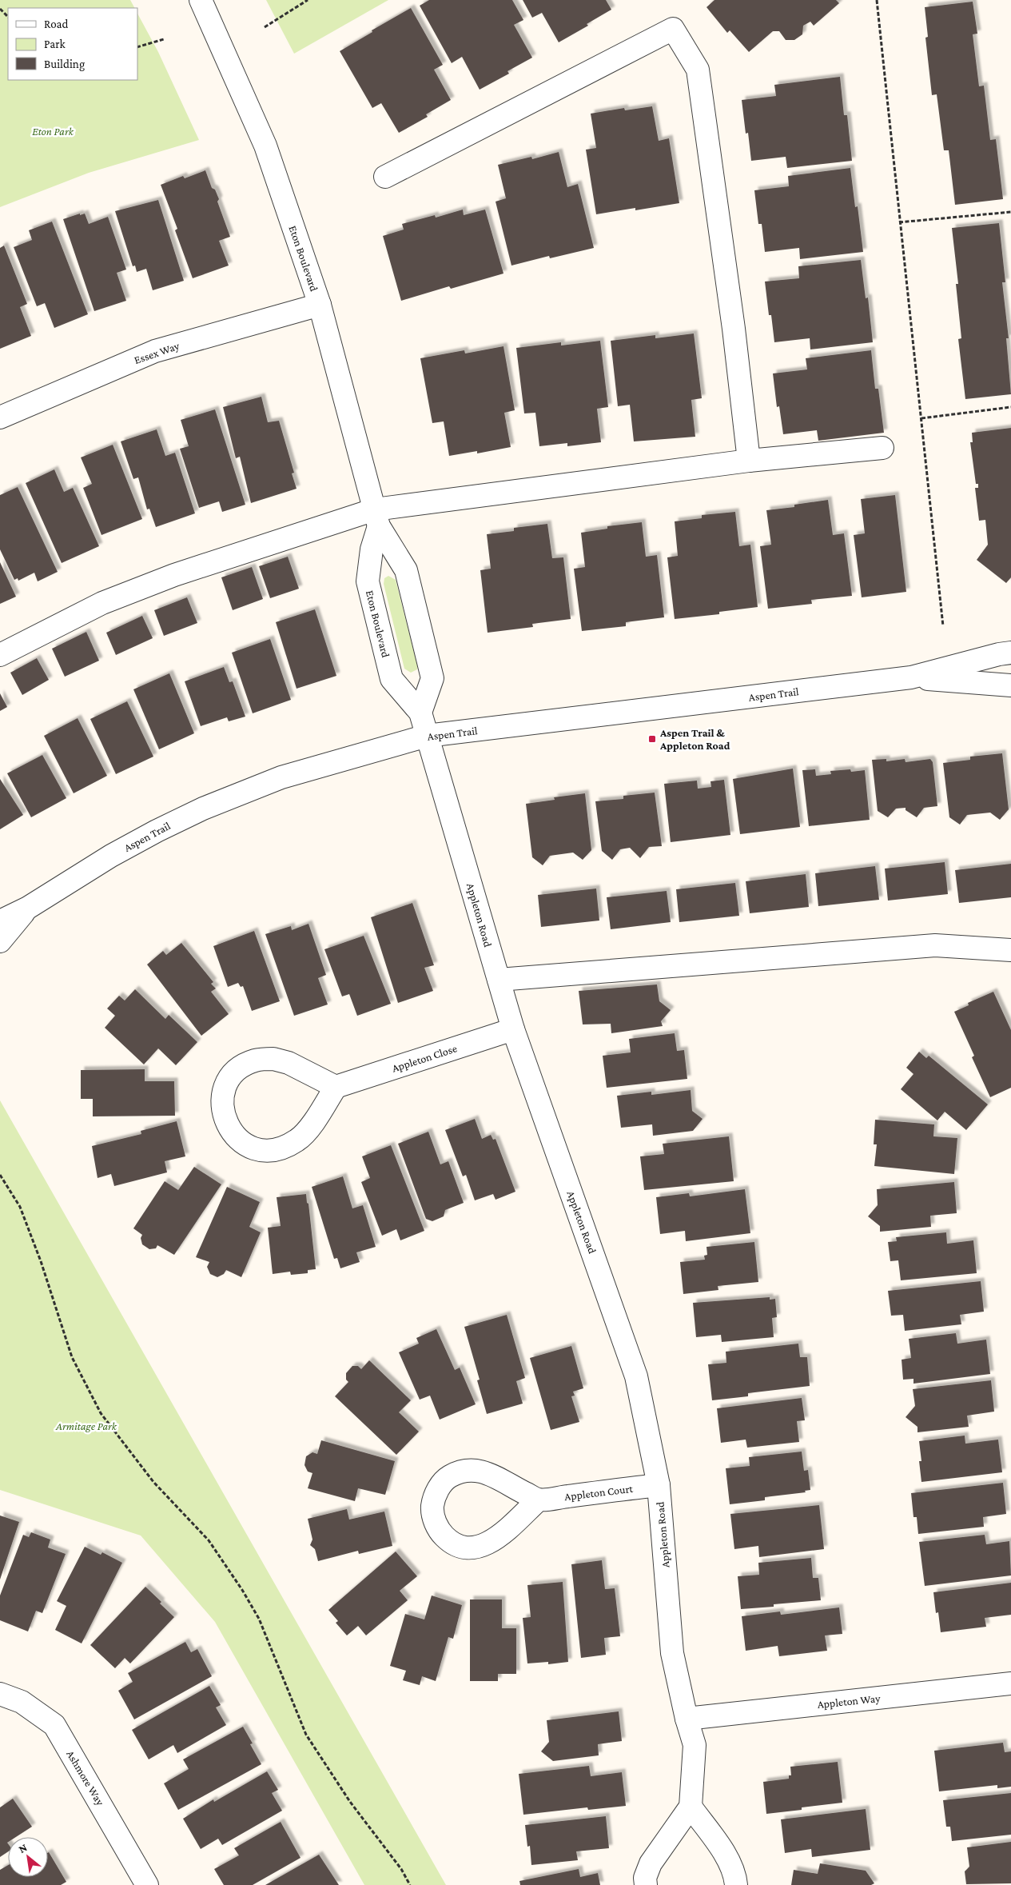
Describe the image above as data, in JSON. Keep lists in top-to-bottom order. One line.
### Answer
{"streets":{"street":["Eton Boulevard","Essex Way","Aspen Trail","Appleton Road","Appleton Close","Appleton Court","Appleton Way","Ashmore Way"]},"crossings":[["Eton Boulevard","Essex Way"],["Eton Boulevard","Aspen Trail"],["Eton Boulevard","Appleton Road"],["Aspen Trail","Appleton Road"],["Appleton Road","Appleton Close"],["Appleton Road","Appleton Court"],["Appleton Road","Appleton Way"]],"parks":["Eton Park","Armitage Park"],"places":{"transit":["Aspen Trail & Appleton Road"]},"legend":["Road","Park","Building"],"north":"top left"}
